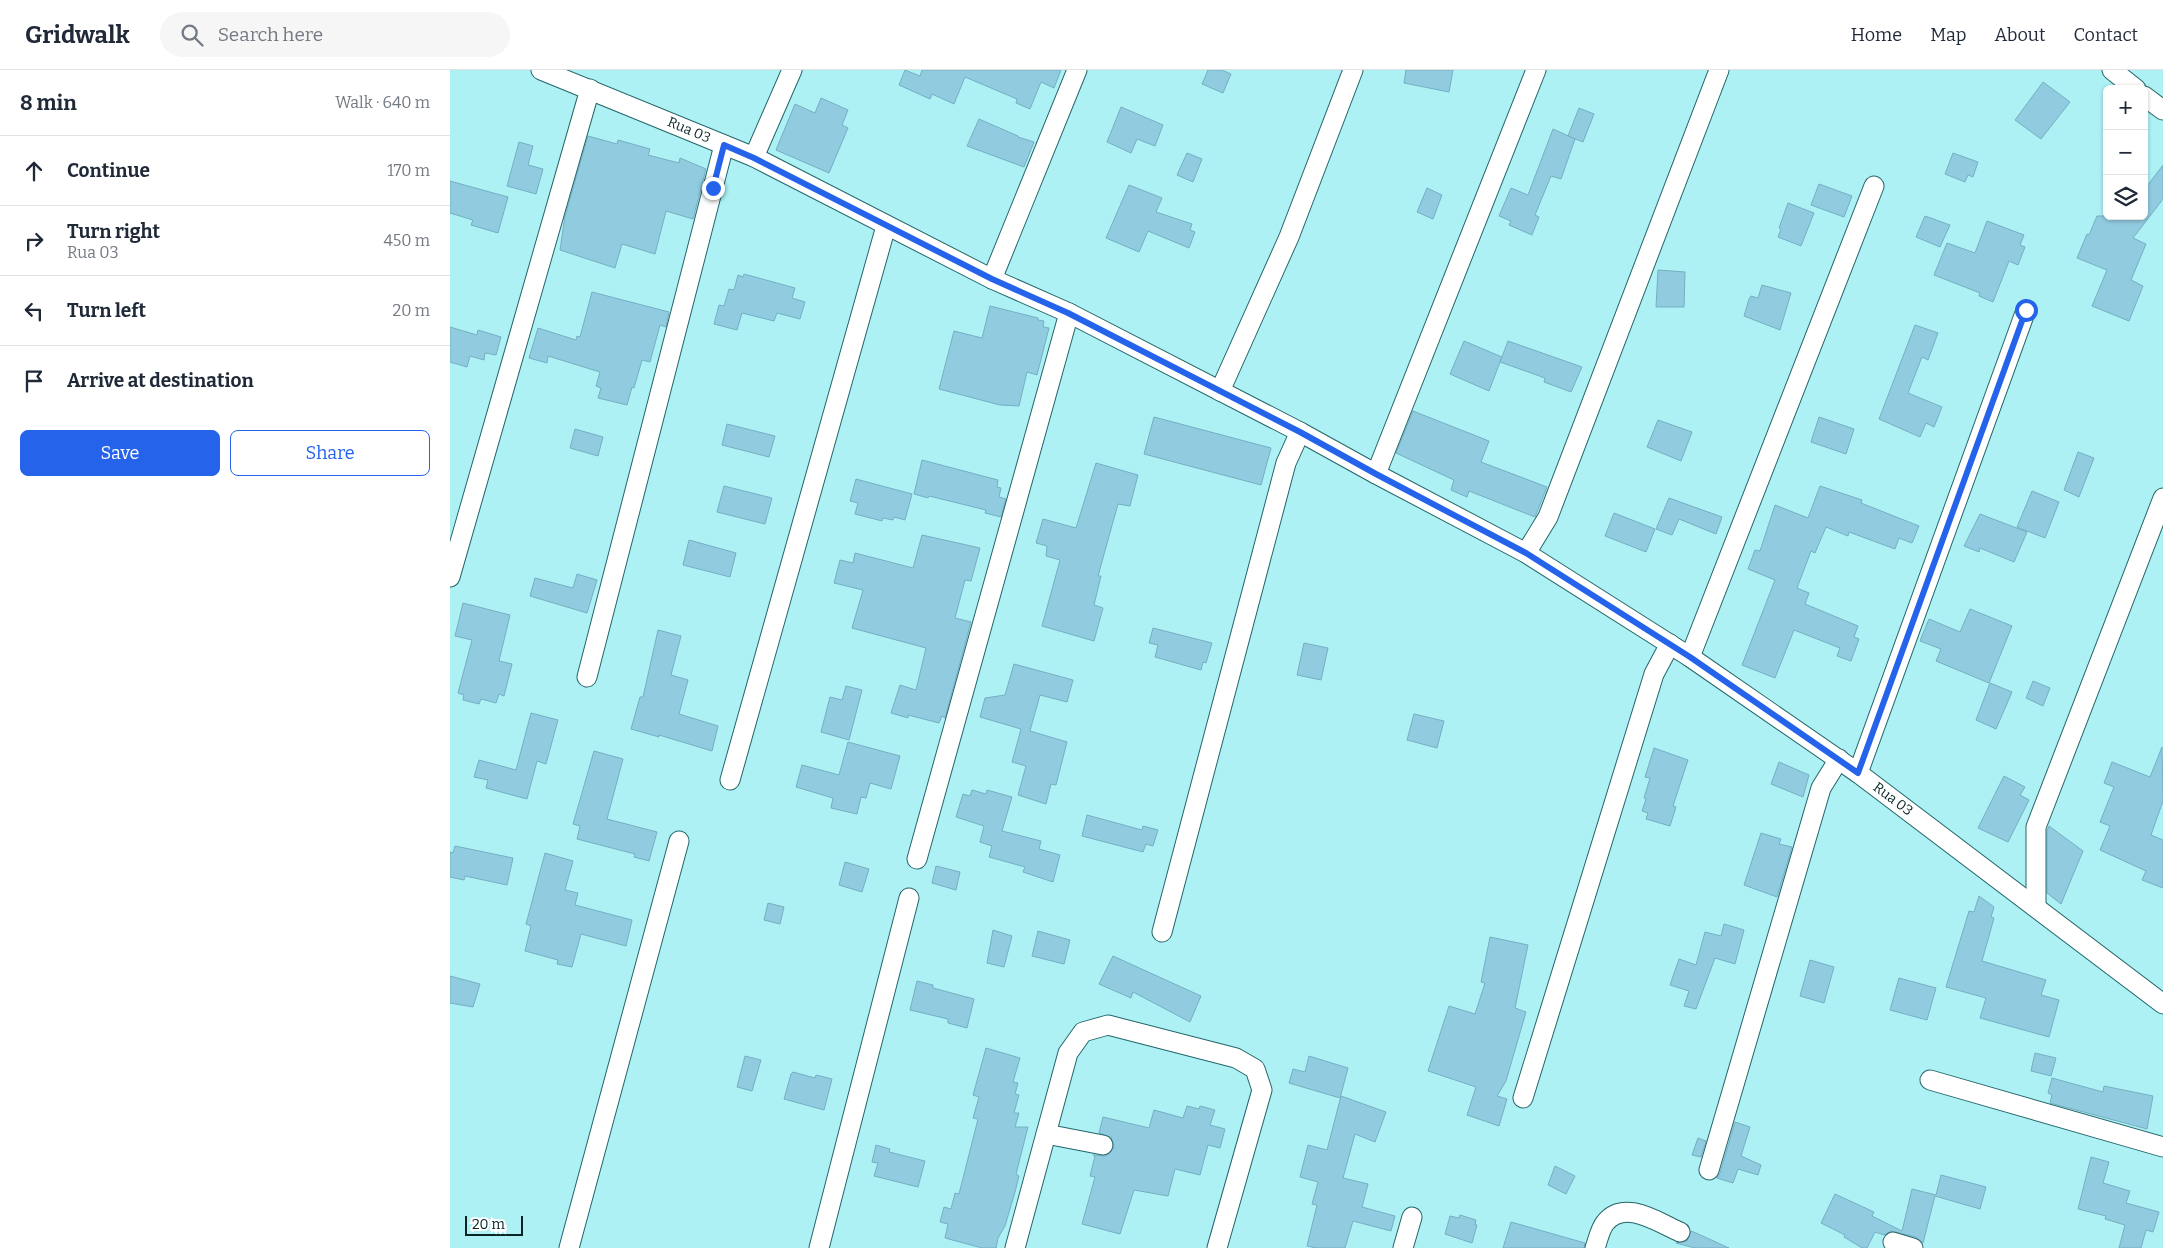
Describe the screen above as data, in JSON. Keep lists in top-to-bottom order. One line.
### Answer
{"streets":{"street":["Rua 03"]},"scale_bar":"20 m","page":{"header":"Gridwalk","search":"Search here","nav":["Home","Map","About","Contact"],"heading":["8 min","Walk · 640 m"],"map_buttons":["+","−"],"list":[["Continue","170 m"],["Turn right","Rua 03","450 m"],["Turn left","20 m"],"Arrive at destination"],"buttons":["Save","Share"],"scale":"20 m"}}
